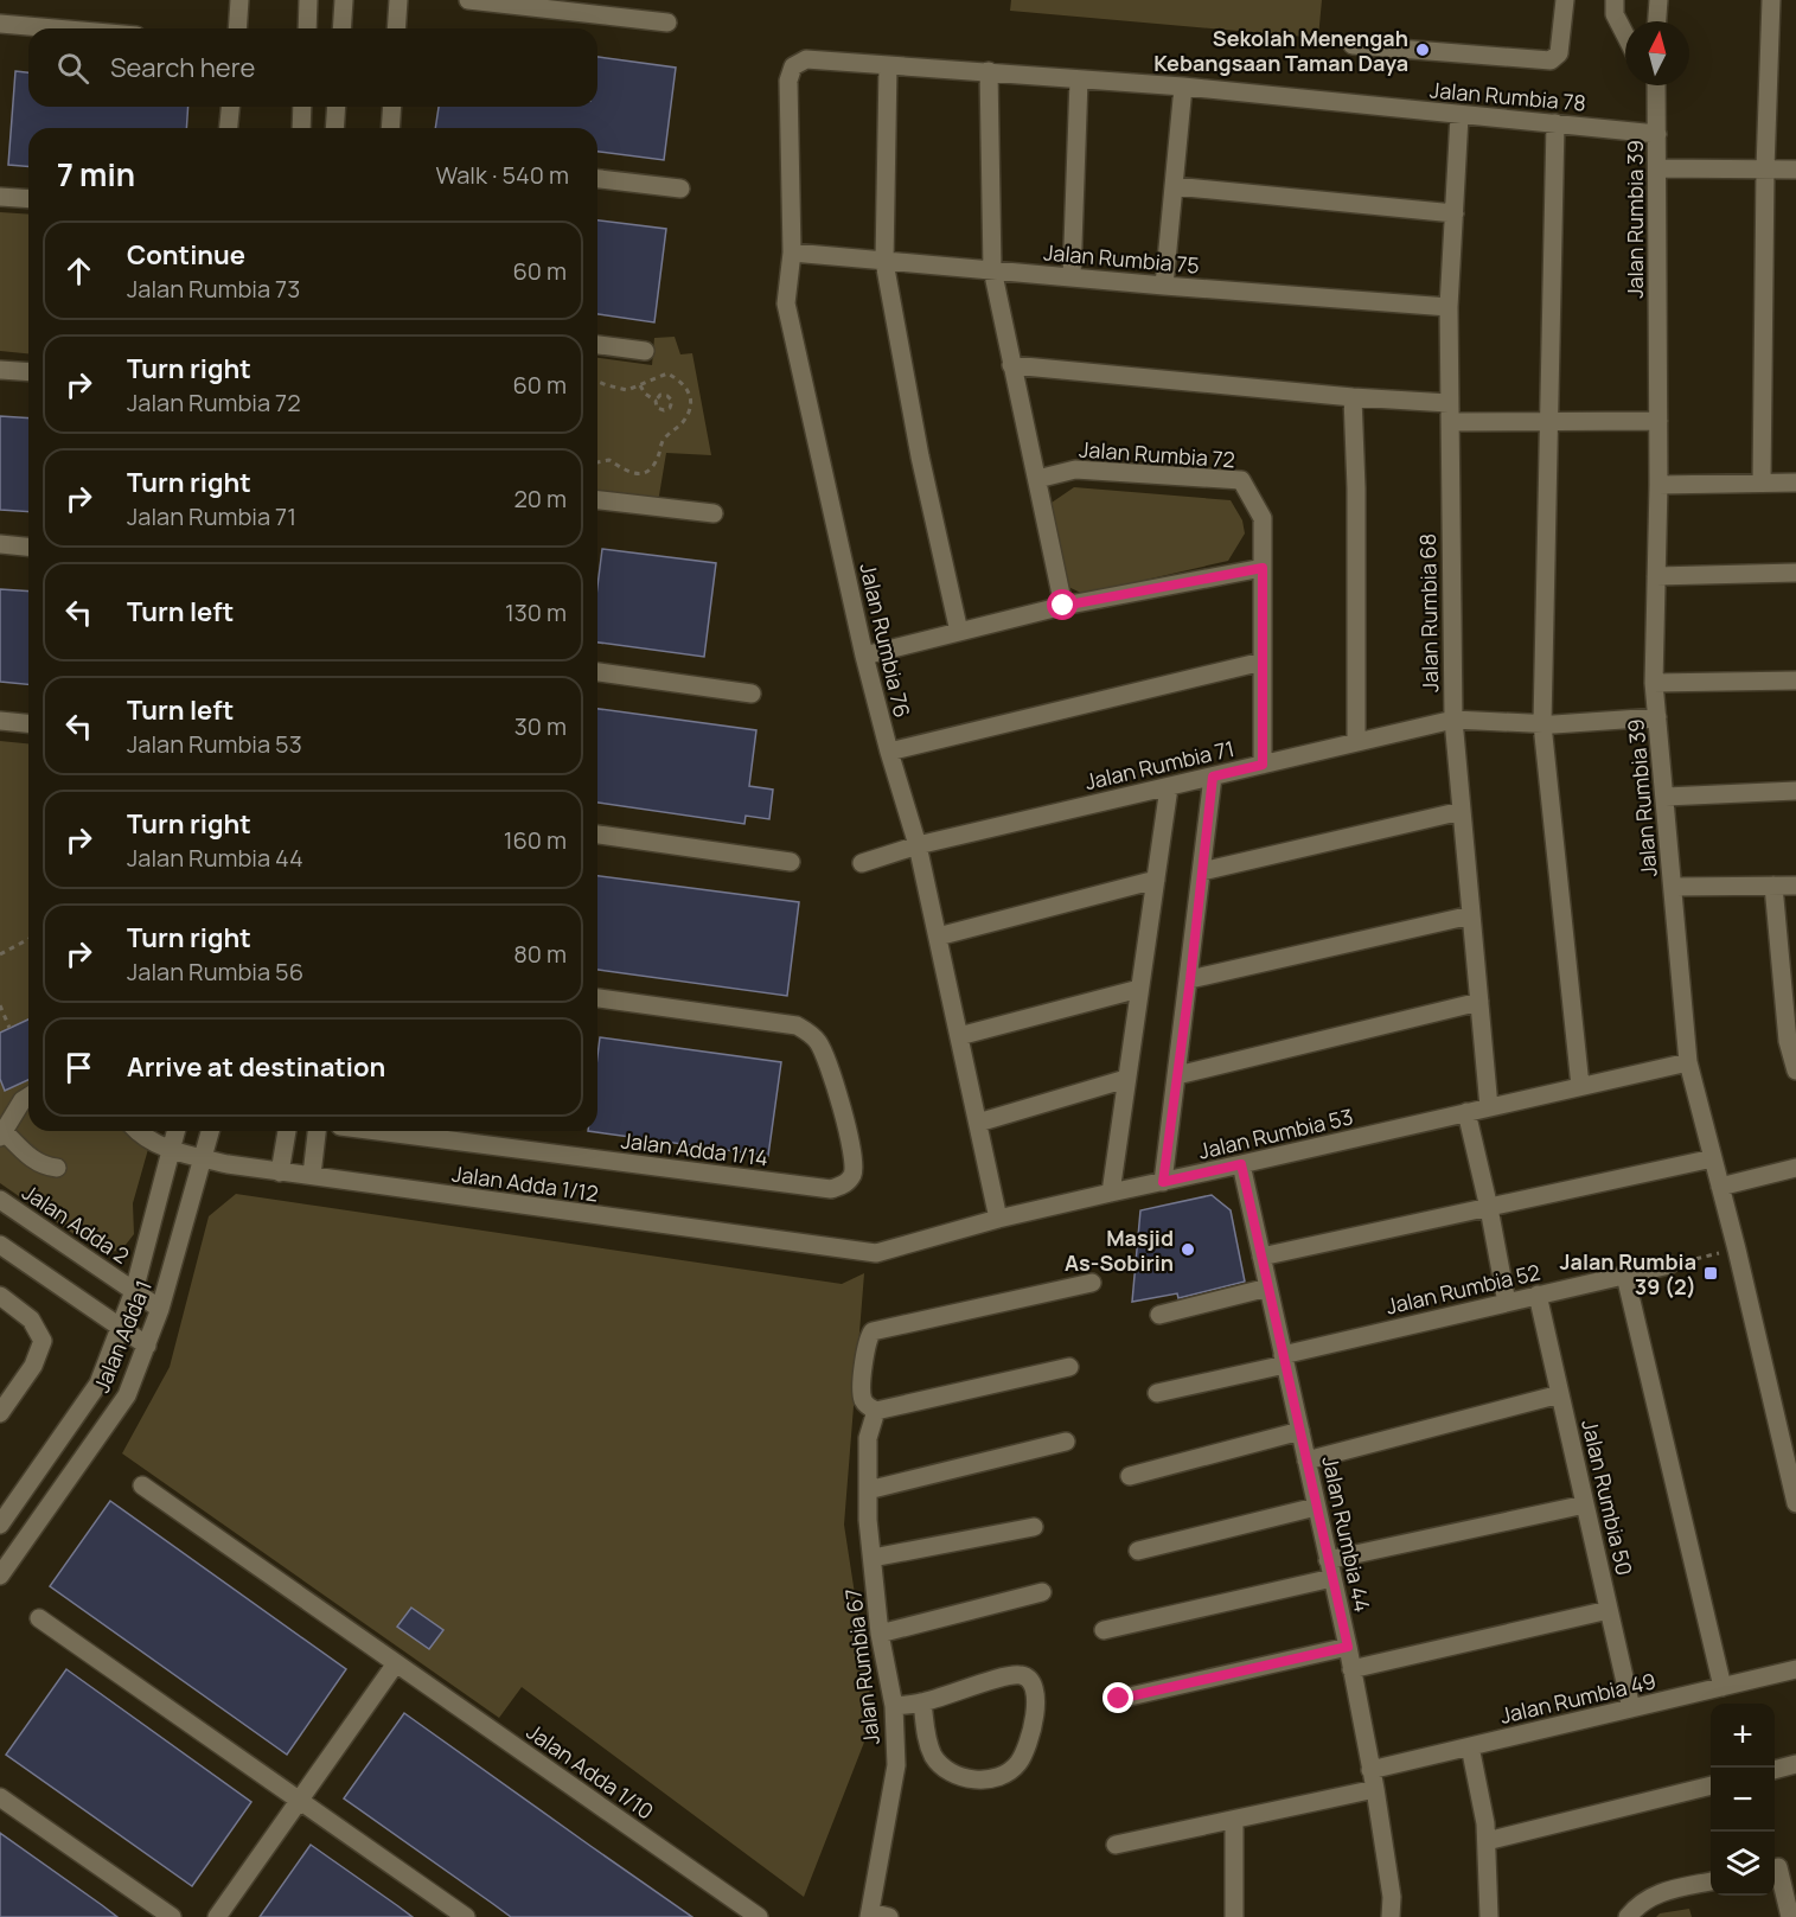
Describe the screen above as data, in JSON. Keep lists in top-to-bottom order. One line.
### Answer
{"streets":{"street":["Jalan Rumbia 78","Jalan Rumbia 39","Jalan Rumbia 75","Jalan Rumbia 72","Jalan Rumbia 68","Jalan Rumbia 76","Jalan Rumbia 71","Jalan Rumbia 53","Jalan Adda 1/14","Jalan Adda 1/12","Jalan Adda 2","Jalan Rumbia 52","Jalan Adda 1","Jalan Rumbia 50","Jalan Rumbia 44","Jalan Rumbia 67","Jalan Rumbia 49","Jalan Adda 1/10"]},"crossings":[["Jalan Rumbia 78","Jalan Rumbia 39"],["Jalan Rumbia 78","Jalan Rumbia 68"],["Jalan Rumbia 78","Jalan Rumbia 76"],["Jalan Rumbia 39","Jalan Rumbia 71"],["Jalan Rumbia 39","Jalan Rumbia 53"],["Jalan Rumbia 75","Jalan Rumbia 68"],["Jalan Rumbia 75","Jalan Rumbia 76"],["Jalan Rumbia 72","Jalan Rumbia 71"],["Jalan Rumbia 68","Jalan Rumbia 71"],["Jalan Rumbia 68","Jalan Rumbia 53"],["Jalan Rumbia 76","Jalan Rumbia 71"],["Jalan Rumbia 76","Jalan Rumbia 53"],["Jalan Rumbia 53","Jalan Adda 1/12"],["Jalan Rumbia 53","Jalan Rumbia 44"],["Jalan Adda 1/12","Jalan Adda 1"],["Jalan Adda 2","Jalan Adda 1"],["Jalan Rumbia 52","Jalan Rumbia 50"],["Jalan Rumbia 52","Jalan Rumbia 44"],["Jalan Rumbia 50","Jalan Rumbia 49"],["Jalan Rumbia 44","Jalan Rumbia 49"]],"places":{"other":["Sekolah Menengah Kebangsaan Taman Daya","Masjid As-Sobirin"],"transit":["Jalan Rumbia 39 (2)"]},"north":"top","page":{"search":"Search here","heading":["7 min","Walk · 540 m"],"list":[["Continue","Jalan Rumbia 73","60 m"],["Turn right","Jalan Rumbia 72","60 m"],["Turn right","Jalan Rumbia 71","20 m"],["Turn left","130 m"],["Turn left","Jalan Rumbia 53","30 m"],["Turn right","Jalan Rumbia 44","160 m"],["Turn right","Jalan Rumbia 56","80 m"],"Arrive at destination"],"map_buttons":["+","−"]}}
